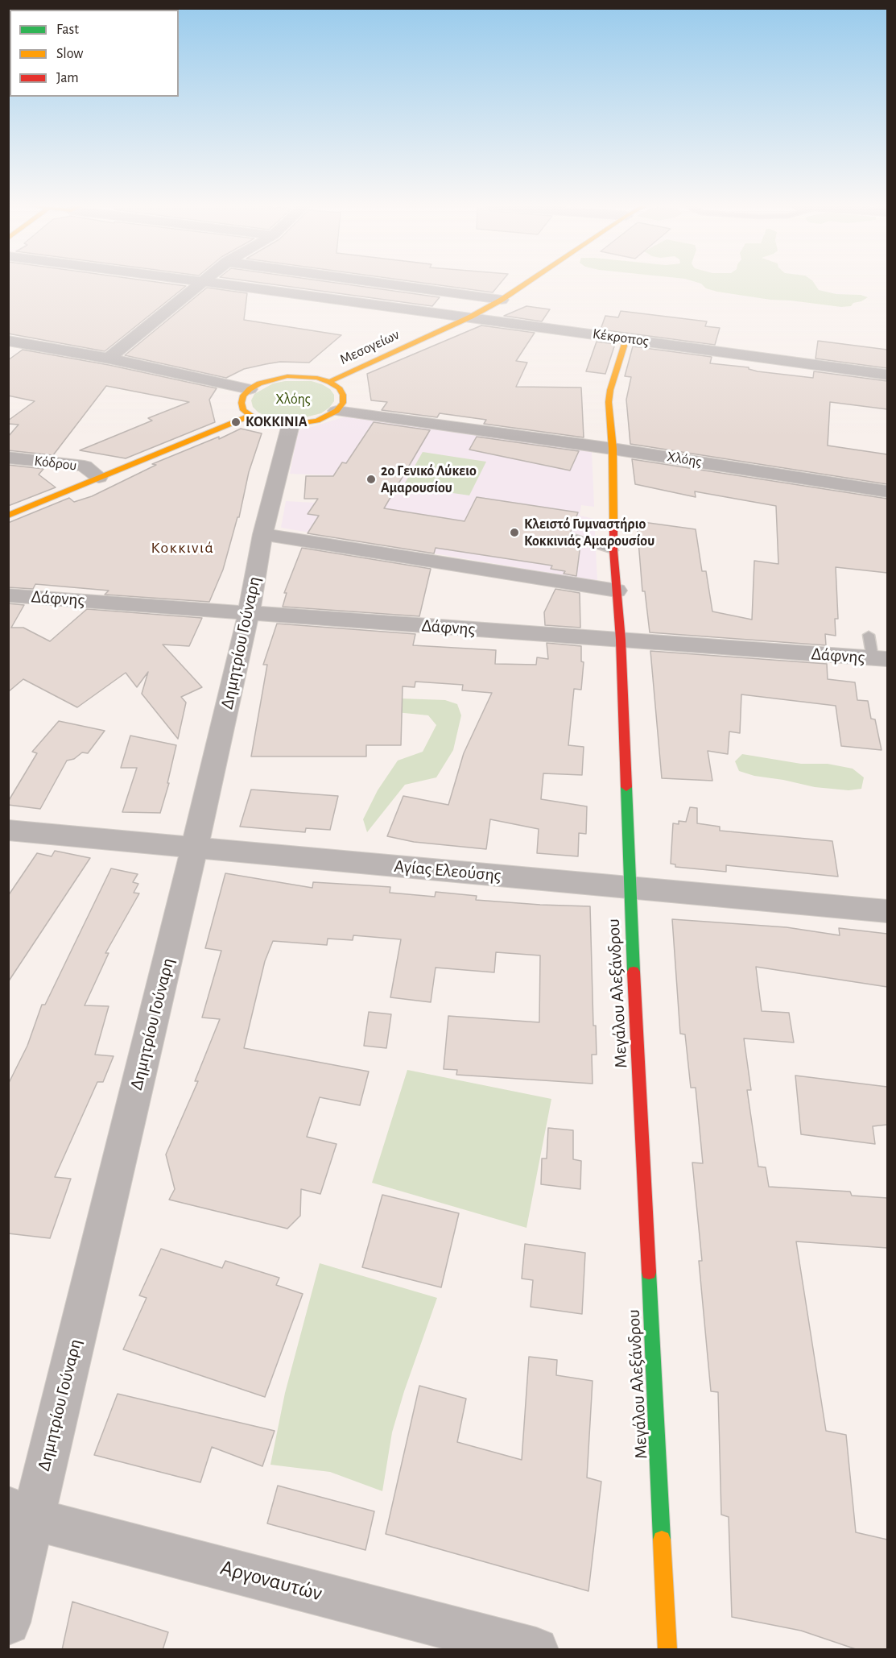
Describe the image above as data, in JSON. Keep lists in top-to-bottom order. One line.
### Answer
{"streets":{"street":["Κέκροπος","Μεσογείων","Χλόης","Κόδρου","Δάφνης","Δημητρίου Γούναρη","Αγίας Ελεούσης","Μεγάλου Αλεξάνδρου","Αργοναυτών"]},"crossings":[["Κέκροπος","Μεσογείων"],["Κέκροπος","Μεγάλου Αλεξάνδρου"],["Χλόης","Μεγάλου Αλεξάνδρου"],["Δάφνης","Δημητρίου Γούναρη"],["Δάφνης","Μεγάλου Αλεξάνδρου"],["Δημητρίου Γούναρη","Αγίας Ελεούσης"],["Δημητρίου Γούναρη","Αργοναυτών"],["Αγίας Ελεούσης","Μεγάλου Αλεξάνδρου"]],"districts":["Κοκκινιά"],"parks":["Χλόης"],"places":["ΚΟΚΚΙΝΙΑ","2ο Γενικό Λύκειο Αμαρουσίου","Κλειστό Γυμναστήριο Κοκκινιάς Αμαρουσίου"],"legend":["Fast","Slow","Jam"]}
